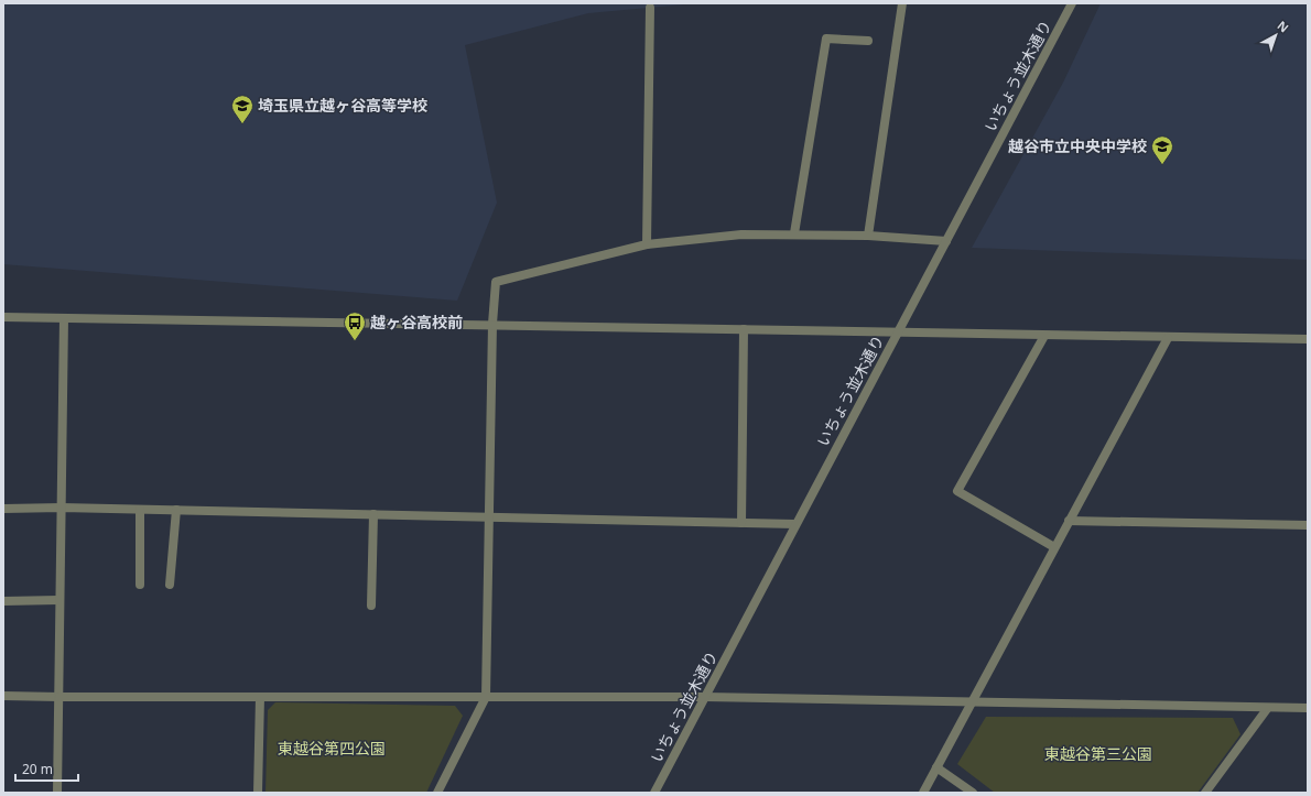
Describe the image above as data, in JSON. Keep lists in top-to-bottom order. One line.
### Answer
{"streets":{"street":["いちょう並木通り"]},"parks":["東越谷第四公園","東越谷第三公園"],"places":{"school or university":["埼玉県立越ヶ谷高等学校","越谷市立中央中学校"],"bus stop":["越ヶ谷高校前"]},"scale_bar":"20 m","north":"top right"}
